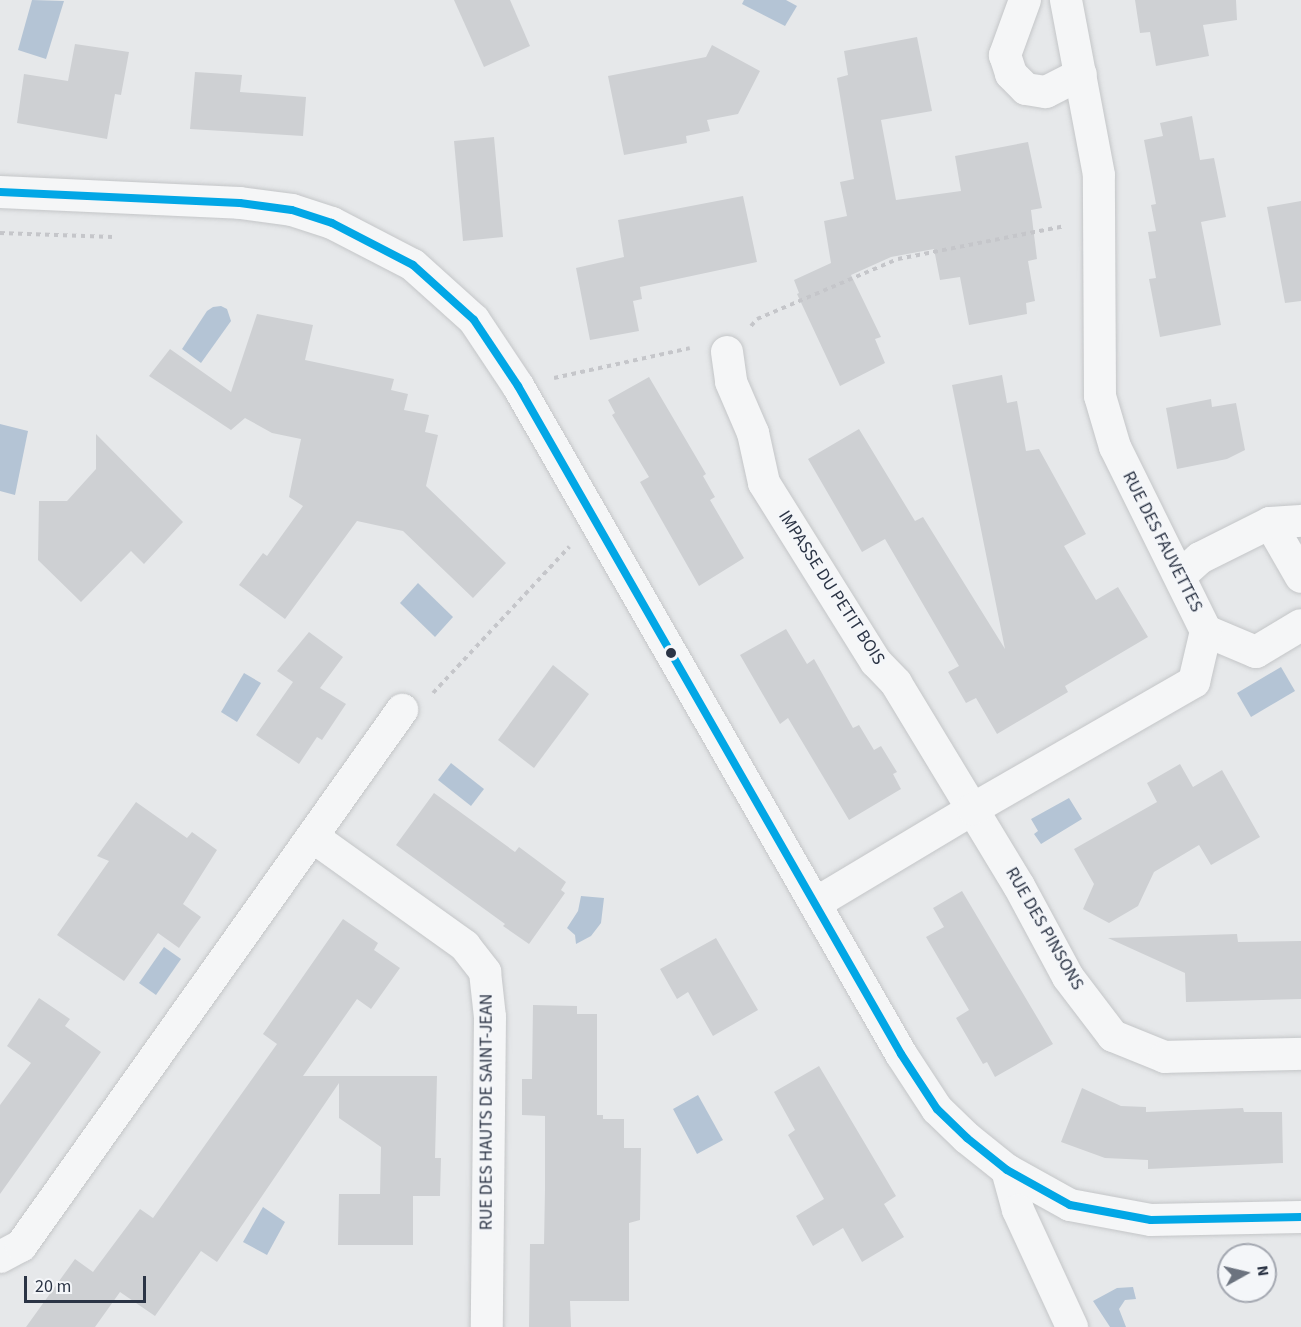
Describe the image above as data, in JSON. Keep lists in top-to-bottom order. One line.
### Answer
{"streets":{"street":["RUE DES FAUVETTES","IMPASSE DU PETIT BOIS","RUE DES PINSONS","RUE DES HAUTS DE SAINT-JEAN"]},"crossings":[["RUE DES FAUVETTES","IMPASSE DU PETIT BOIS"],["RUE DES FAUVETTES","RUE DES PINSONS"],["IMPASSE DU PETIT BOIS","RUE DES PINSONS"]],"lines":["transit line 20"],"scale_bar":"20 m","north":"right"}
